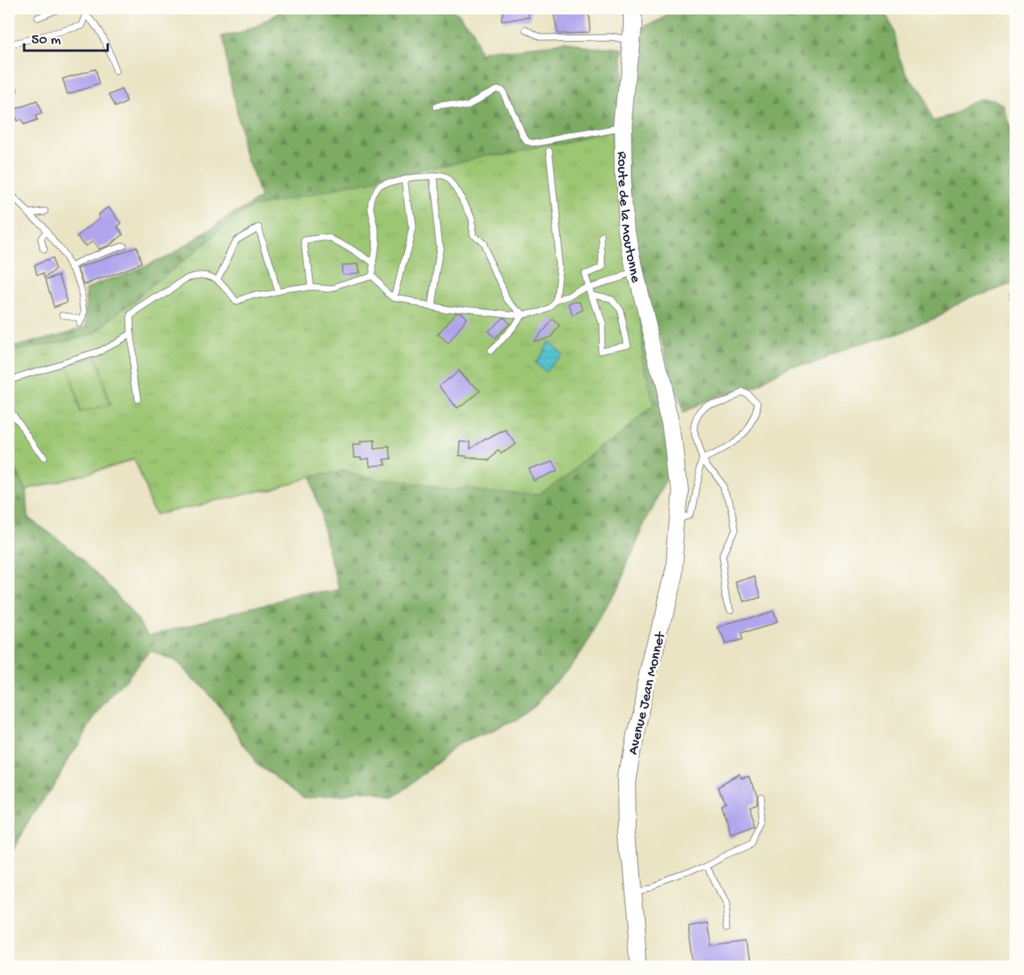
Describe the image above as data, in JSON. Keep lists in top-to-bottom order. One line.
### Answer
{"streets":{"main road":["Route de la Moutonne","Avenue Jean Monnet"]},"crossings":[["Route de la Moutonne","Avenue Jean Monnet"]],"scale_bar":"50 m"}
